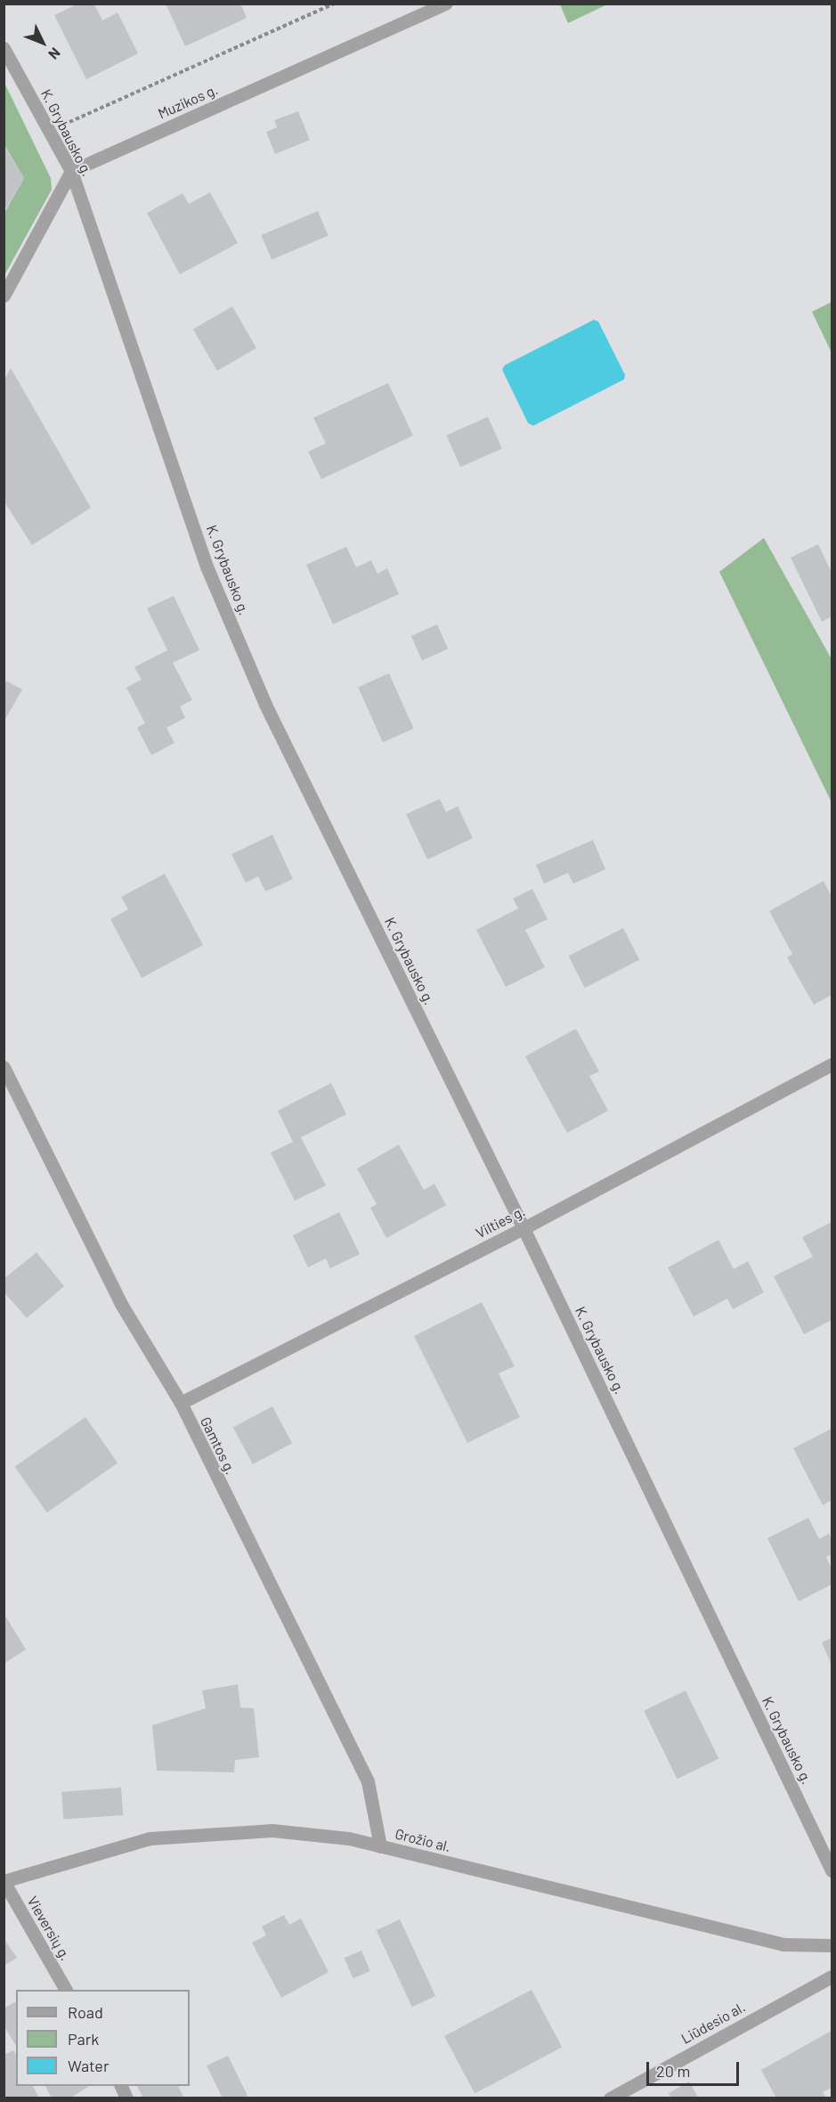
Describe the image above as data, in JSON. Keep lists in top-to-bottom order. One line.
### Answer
{"streets":{"street":["Muzikos g.","K. Grybausko g.","Vilties g.","Gamtos g.","Grožio al.","Vieversių g.","Liūdesio al."]},"crossings":[["Muzikos g.","K. Grybausko g."],["K. Grybausko g.","Vilties g."],["Vilties g.","Gamtos g."],["Gamtos g.","Grožio al."],["Grožio al.","Vieversių g."]],"legend":["Road","Park","Water"],"scale_bar":"20 m","north":"bottom right"}
